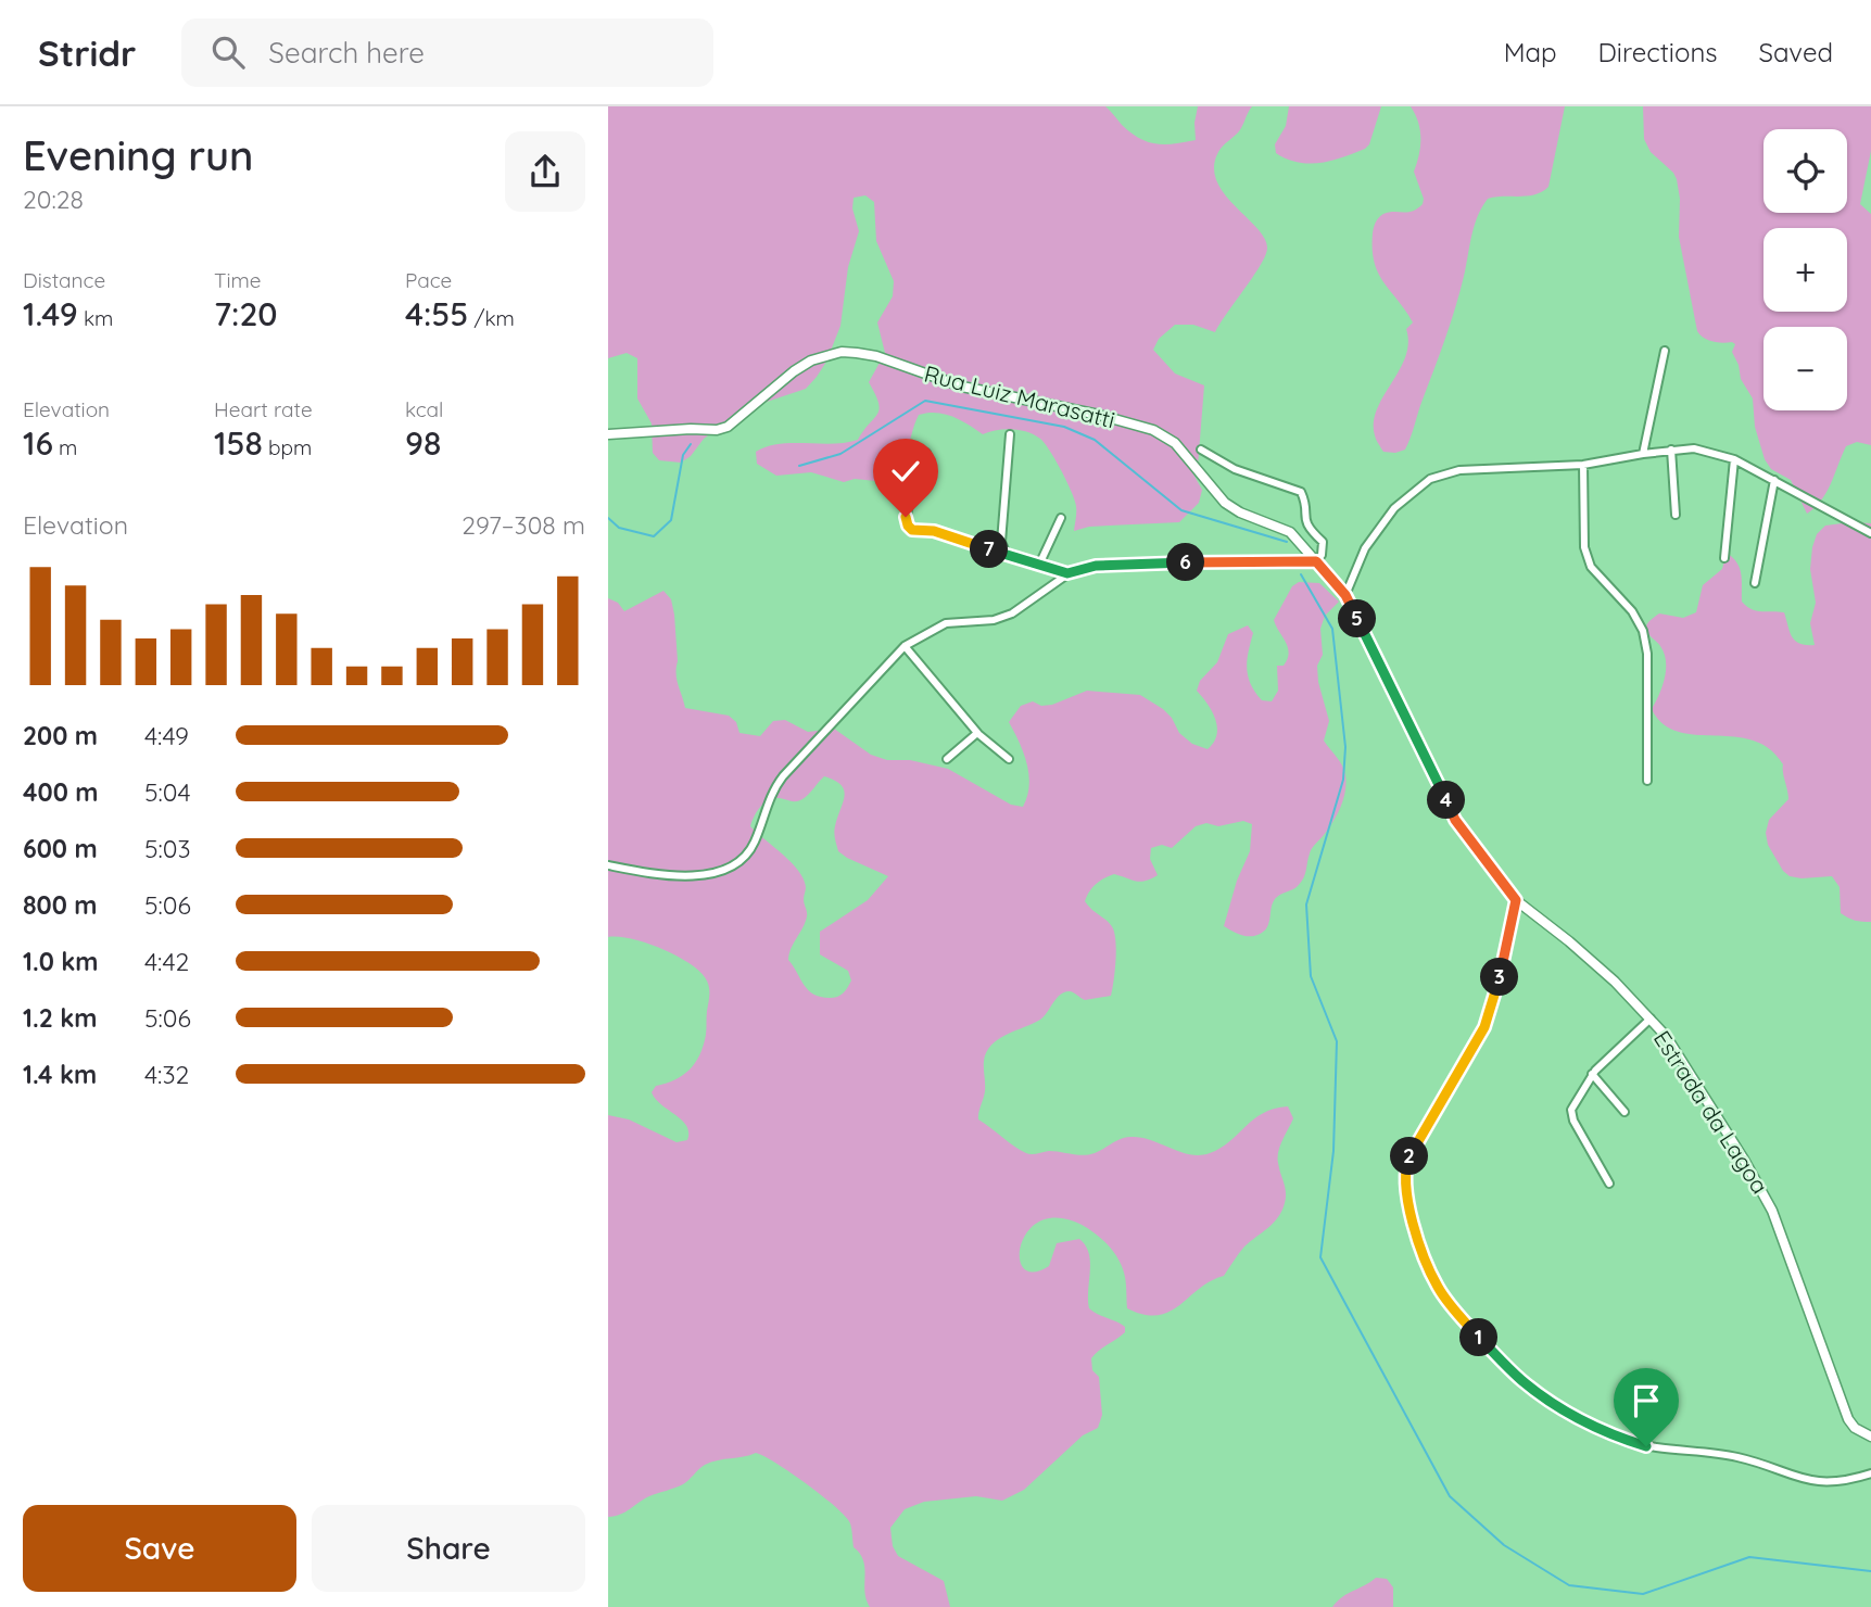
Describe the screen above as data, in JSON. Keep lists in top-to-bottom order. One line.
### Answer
{"streets":{"street":["Rua Luiz Marasatti","Estrada da Lagoa"]},"crossings":[["Rua Luiz Marasatti","Estrada da Lagoa"]],"page":{"header":"Stridr","search":"Search here","nav":["Map","Directions","Saved"],"heading":["Evening run","20:28"],"map_buttons":["+","−"],"stats":[["Distance","1.49 km"],["Time","7:20"],["Pace","4:55 /km"],["Elevation","16 m"],["Heart rate","158 bpm"],["kcal","98"]],"chart":["Elevation","297–308 m"],"pins":["7","6","5","4","3","2","1"],"list":[{"name":"200 m","note":"4:49"},{"name":"400 m","note":"5:04"},{"name":"600 m","note":"5:03"},{"name":"800 m","note":"5:06"},{"name":"1.0 km","note":"4:42"},{"name":"1.2 km","note":"5:06"},{"name":"1.4 km","note":"4:32"}],"buttons":["Save","Share"]}}
